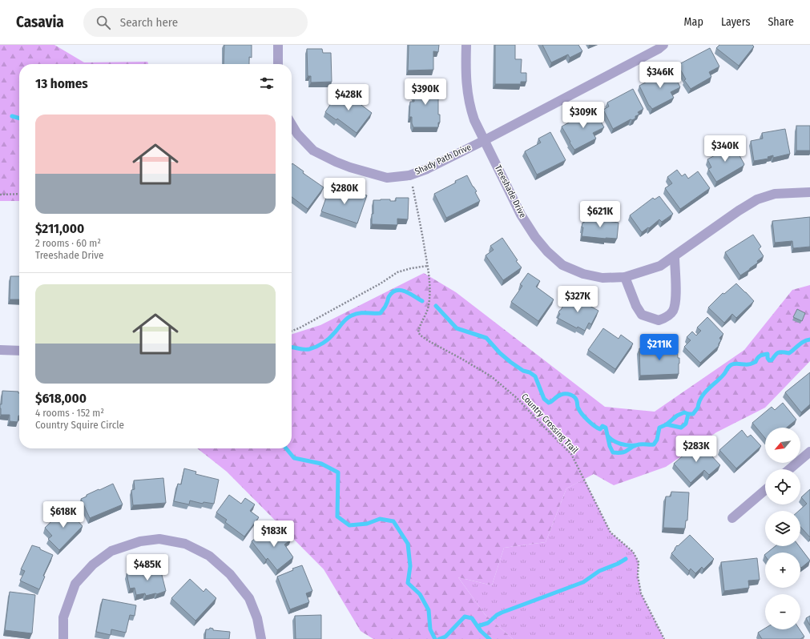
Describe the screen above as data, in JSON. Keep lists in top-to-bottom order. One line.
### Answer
{"streets":{"street":["Shady Path Drive","Treeshade Drive"],"path":["Country Crossing Trail"]},"crossings":[["Shady Path Drive","Treeshade Drive"],["Shady Path Drive","Country Crossing Trail"]],"north":"bottom left","page":{"header":"Casavia","search":"Search here","nav":["Map","Layers","Share"],"price":["$346K","$390K","$428K","$309K","$340K","$280K","$621K","$327K","$211K","$283K","$618K","$183K","$485K"],"heading":"13 homes","list":[{"name":"$211,000","note":"2 rooms · 60 m² · Treeshade Drive"},{"name":"$618,000","note":"4 rooms · 152 m² · Country Squire Circle"}],"map_buttons":["+","−"]}}
